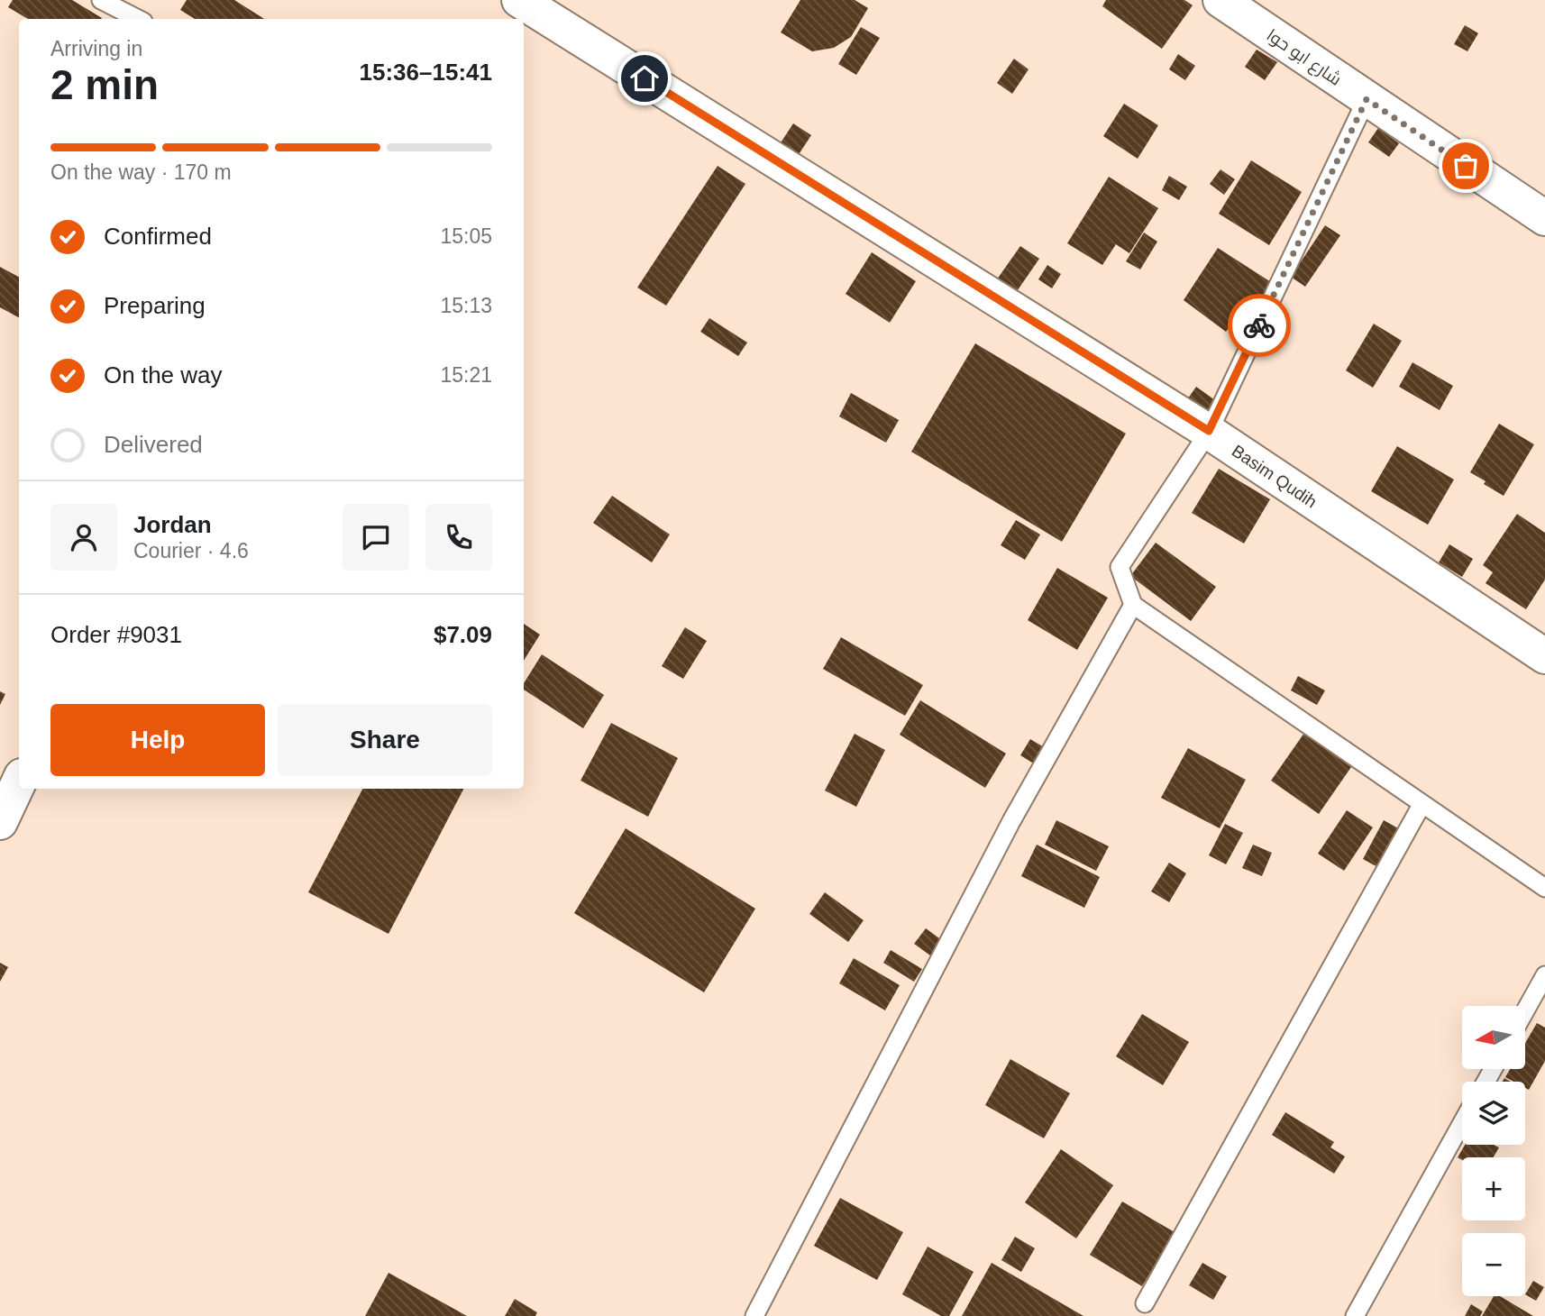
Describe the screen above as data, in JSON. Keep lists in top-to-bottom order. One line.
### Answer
{"streets":{"street":["شارع ابو حوا","Basim Qudih"]},"north":"left","page":{"heading":["2 min","Arriving in","15:36–15:41"],"panel":["Jordan","Courier · 4.6","Order #9031","$7.09"],"bar":"On the way · 170 m","list":[["Confirmed","15:05"],["Preparing","15:13"],["On the way","15:21"],"Delivered"],"buttons":["Help","Share"],"map_buttons":["+","−"]}}
